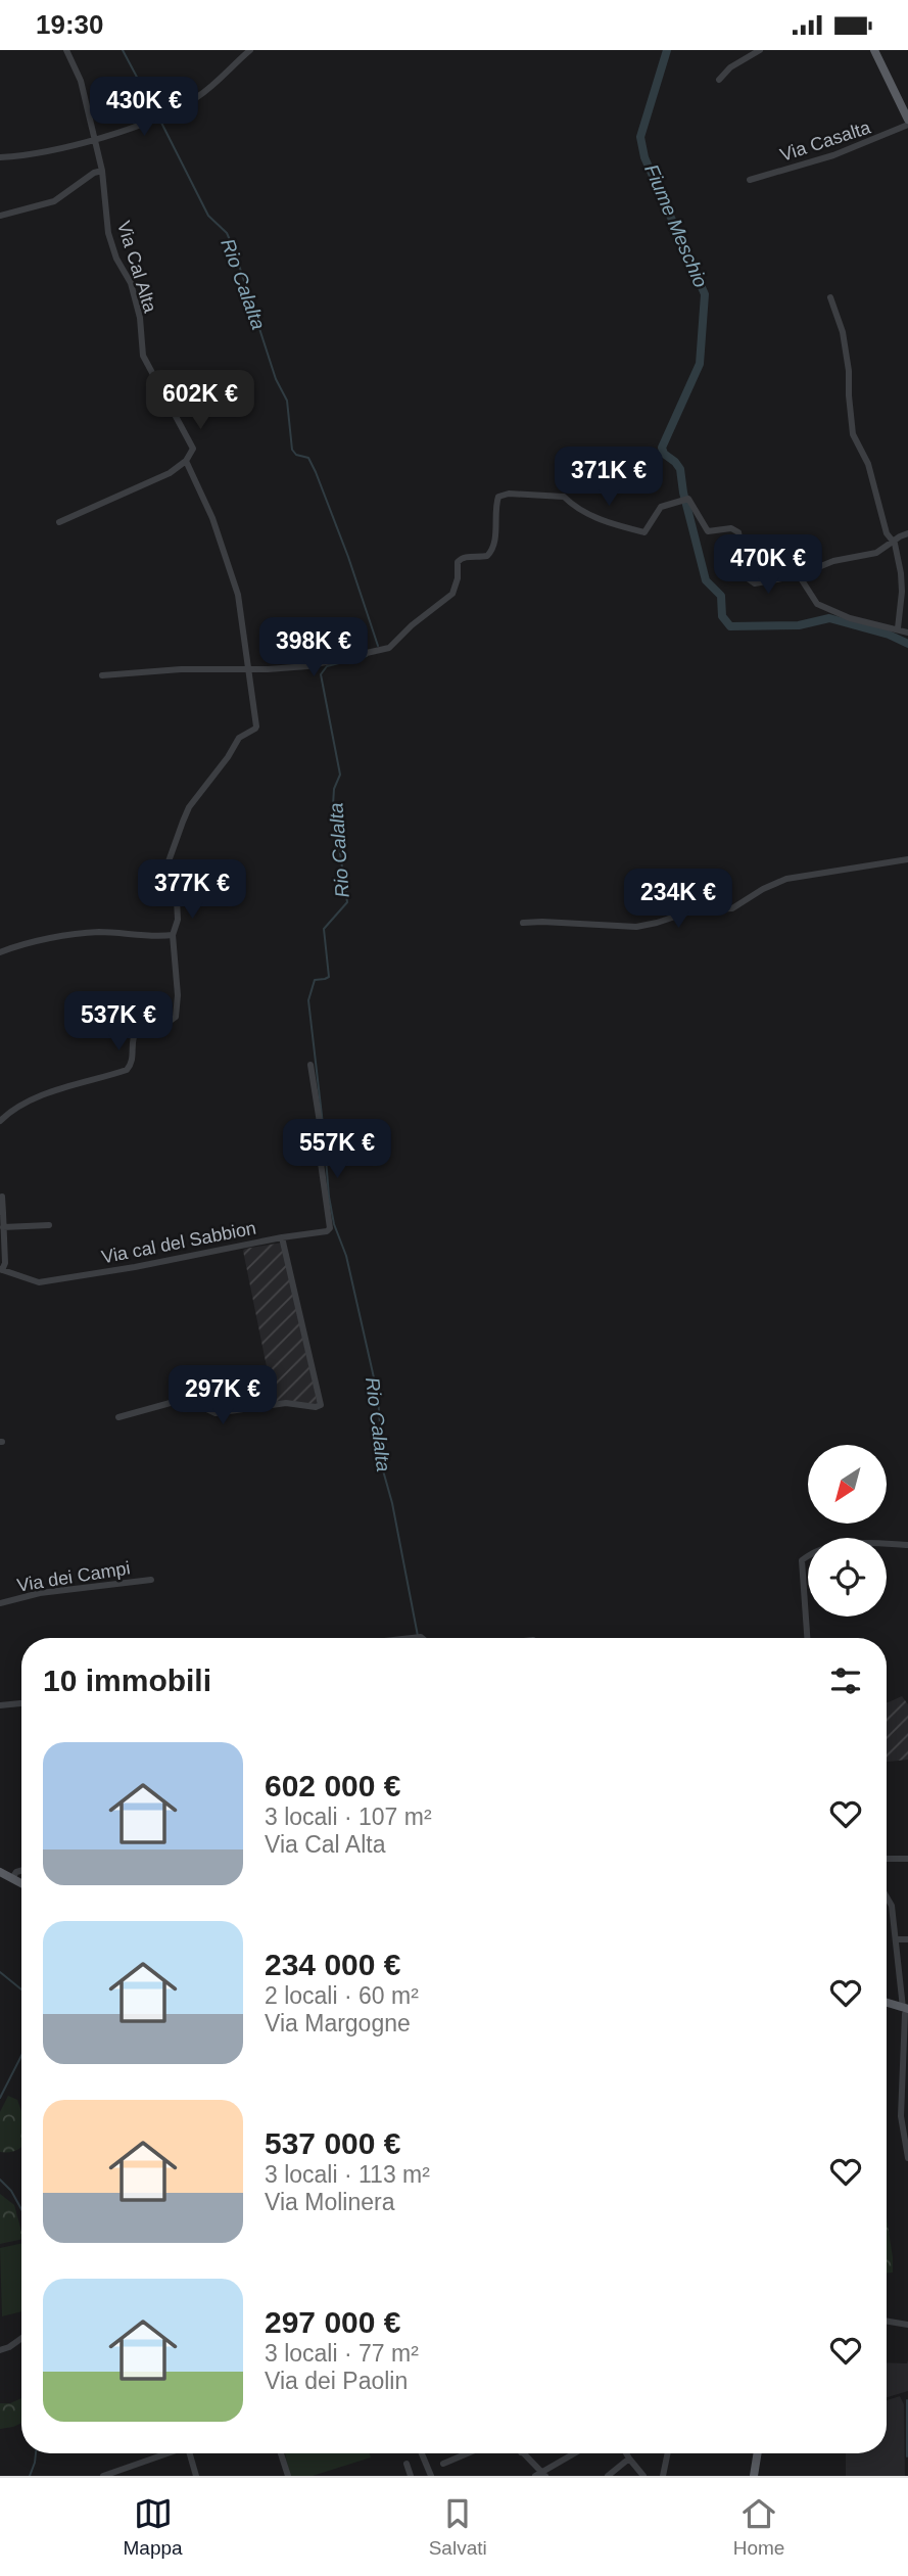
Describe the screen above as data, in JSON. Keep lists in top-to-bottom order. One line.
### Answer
{"streets":{"street":["Via Casalta","Via Cal Alta","Via cal del Sabbion","Via dei Campi"]},"water":["Fiume Meschio","Rio Calalta"],"north":"bottom left","page":{"status":"19:30","price":["430K €","602K €","371K €","470K €","398K €","377K €","234K €","537K €","557K €","297K €"],"heading":"10 immobili","list":[{"name":"602 000 €","note":"3 locali · 107 m² · Via Cal Alta"},{"name":"234 000 €","note":"2 locali · 60 m² · Via Margogne"},{"name":"537 000 €","note":"3 locali · 113 m² · Via Molinera"},{"name":"297 000 €","note":"3 locali · 77 m² · Via dei Paolin"}],"tabs":["Mappa","Salvati","Home"]}}
